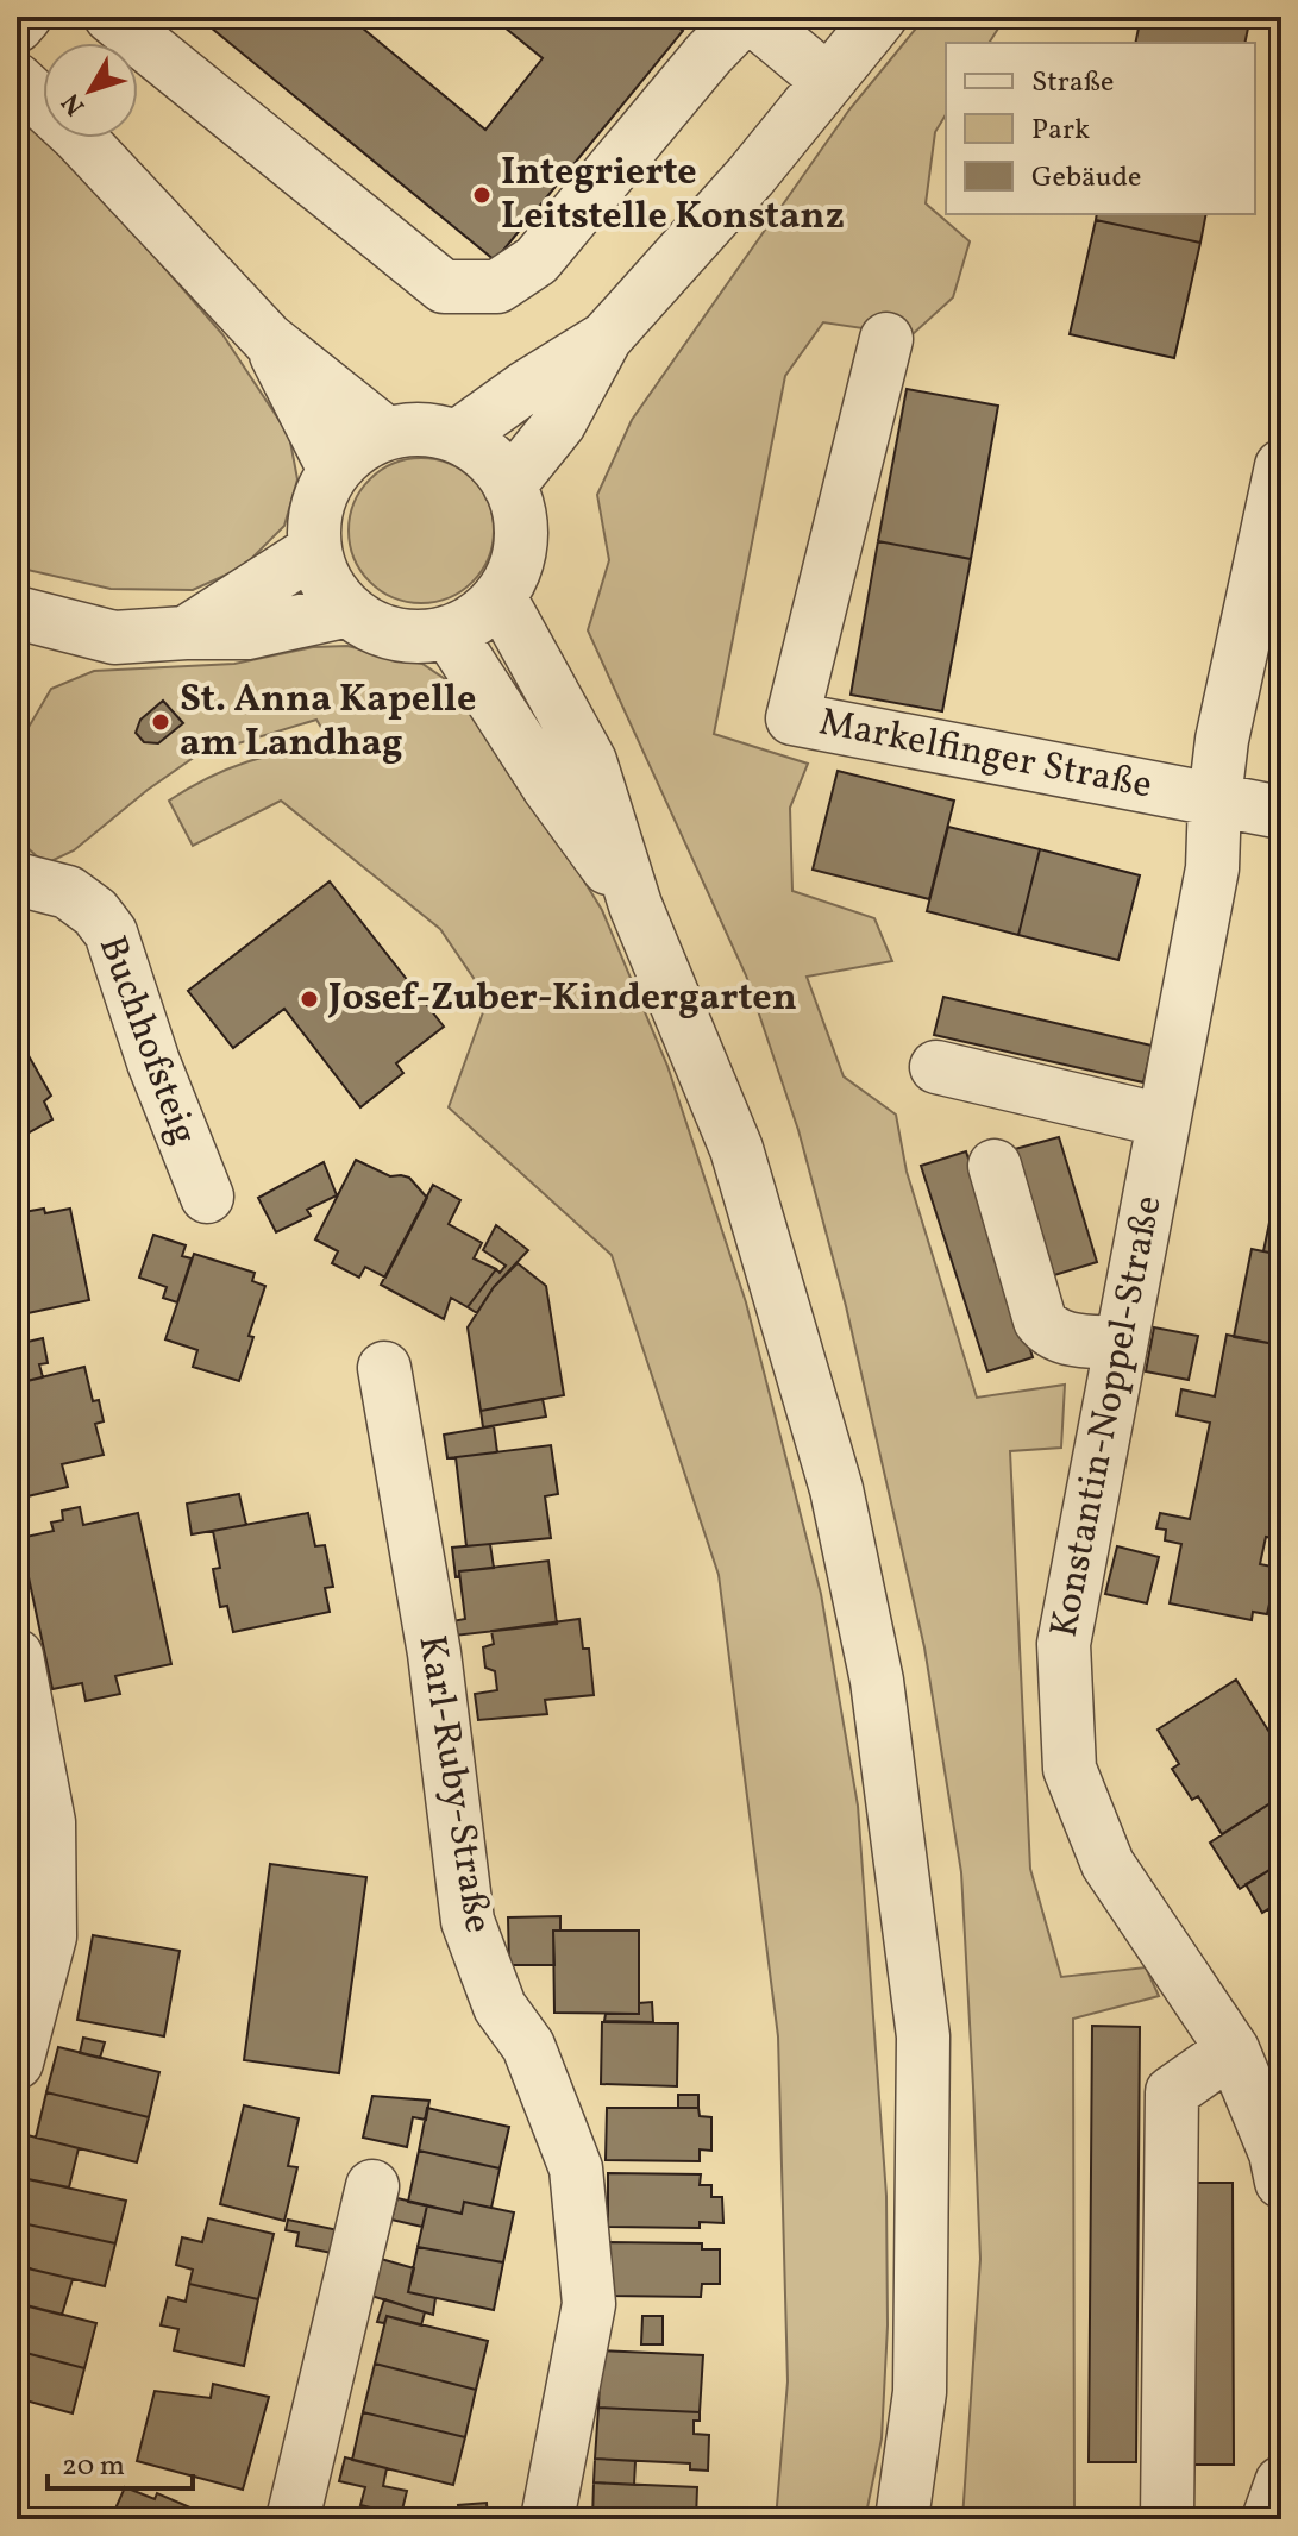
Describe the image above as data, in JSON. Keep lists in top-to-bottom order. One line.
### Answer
{"streets":{"street":["Markelfinger Straße","Buchhofsteig","Konstantin-Noppel-Straße","Karl-Ruby-Straße"]},"crossings":[["Markelfinger Straße","Konstantin-Noppel-Straße"]],"places":["Integrierte Leitstelle Konstanz","St. Anna Kapelle am Landhag","Josef-Zuber-Kindergarten"],"legend":["Straße","Park","Gebäude"],"scale_bar":"20 m","north":"bottom left"}
